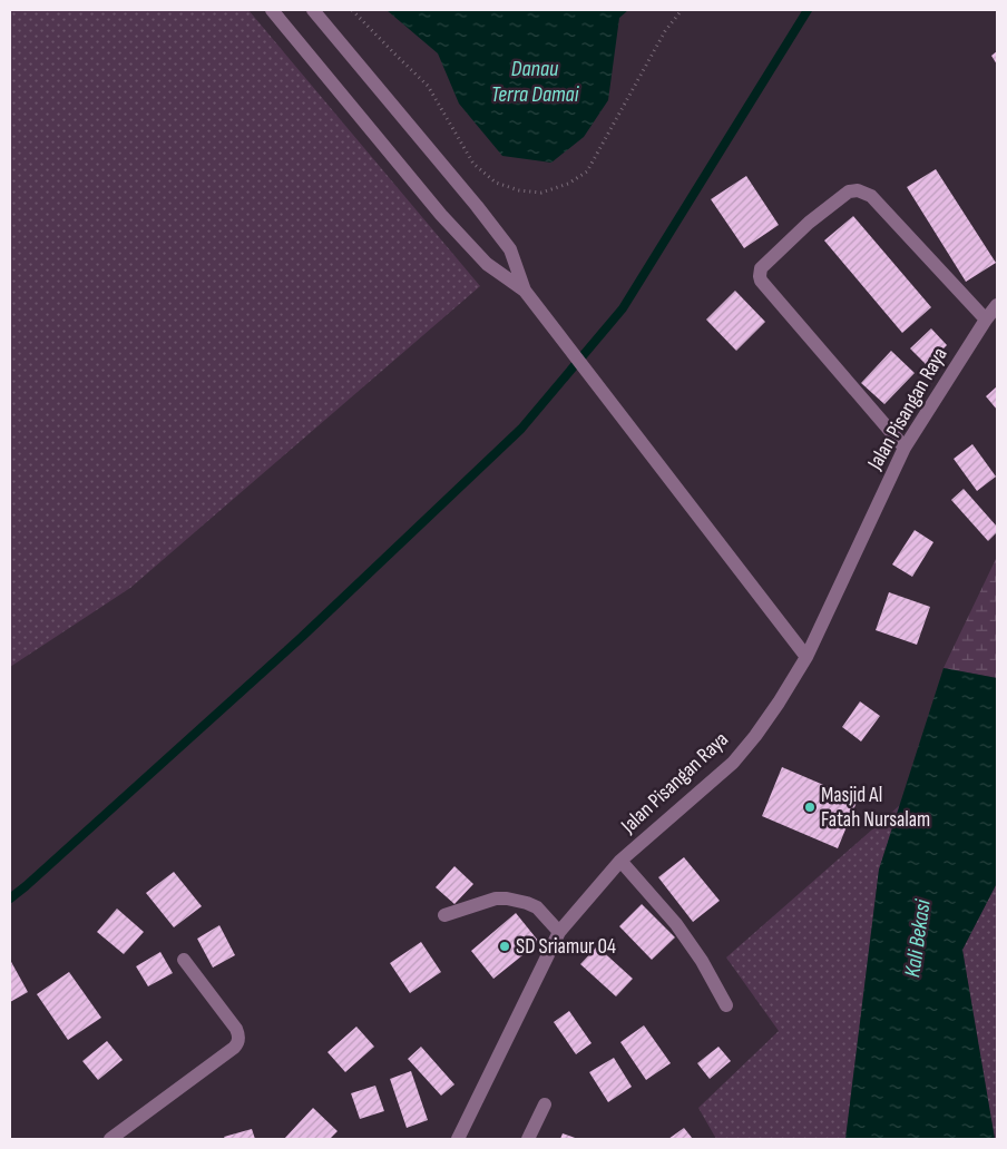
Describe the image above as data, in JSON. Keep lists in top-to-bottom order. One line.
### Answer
{"streets":{"street":["Jalan Pisangan Raya"]},"water":["Danau Terra Damai","Kali Bekasi"],"places":["Masjid Al Fatah Nursalam","SD Sriamur 04"]}
